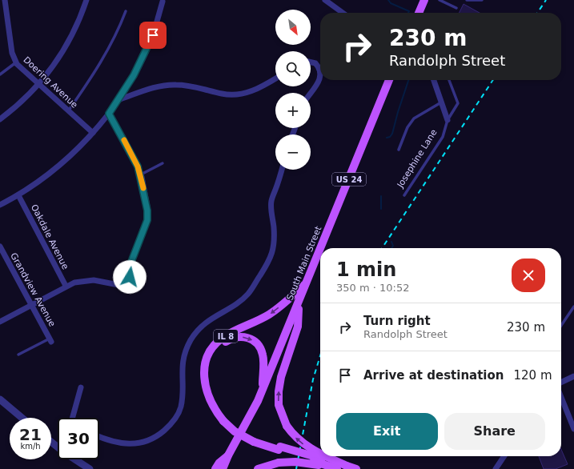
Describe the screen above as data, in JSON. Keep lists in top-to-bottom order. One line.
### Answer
{"streets":{"main road":["US 24","South Main Street","IL 8"],"street":["Doering Avenue","Josephine Lane","Oakdale Avenue","Grandview Avenue"]},"crossings":[["South Main Street","IL 8"]],"north":"bottom right","page":{"map_buttons":["+","−"],"turn":["230 m","Randolph Street"],"heading":["1 min","350 m · 10:52"],"list":[{"name":"Turn right","note":"Randolph Street","value":"230 m"},{"name":"Arrive at destination","value":"120 m"}],"buttons":["Exit","Share"],"speed":"21 km/h","limit":"30"}}
